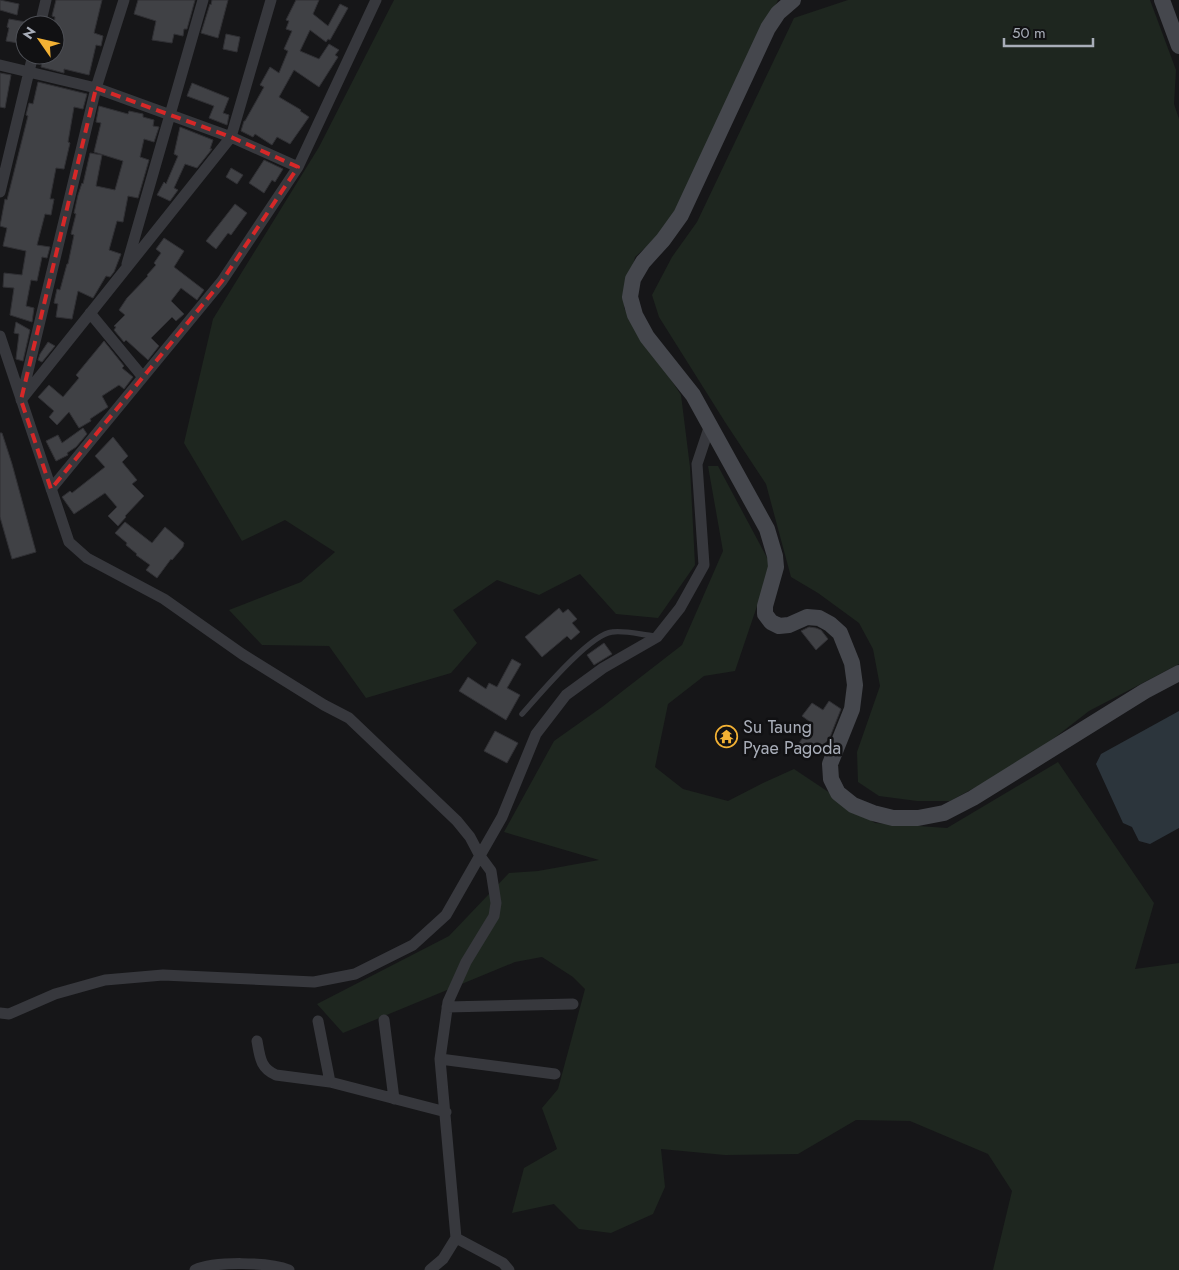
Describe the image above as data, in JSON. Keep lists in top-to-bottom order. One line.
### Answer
{"places":{"temple":["Su Taung Pyae Pagoda"]},"scale_bar":"50 m","north":"top left"}
